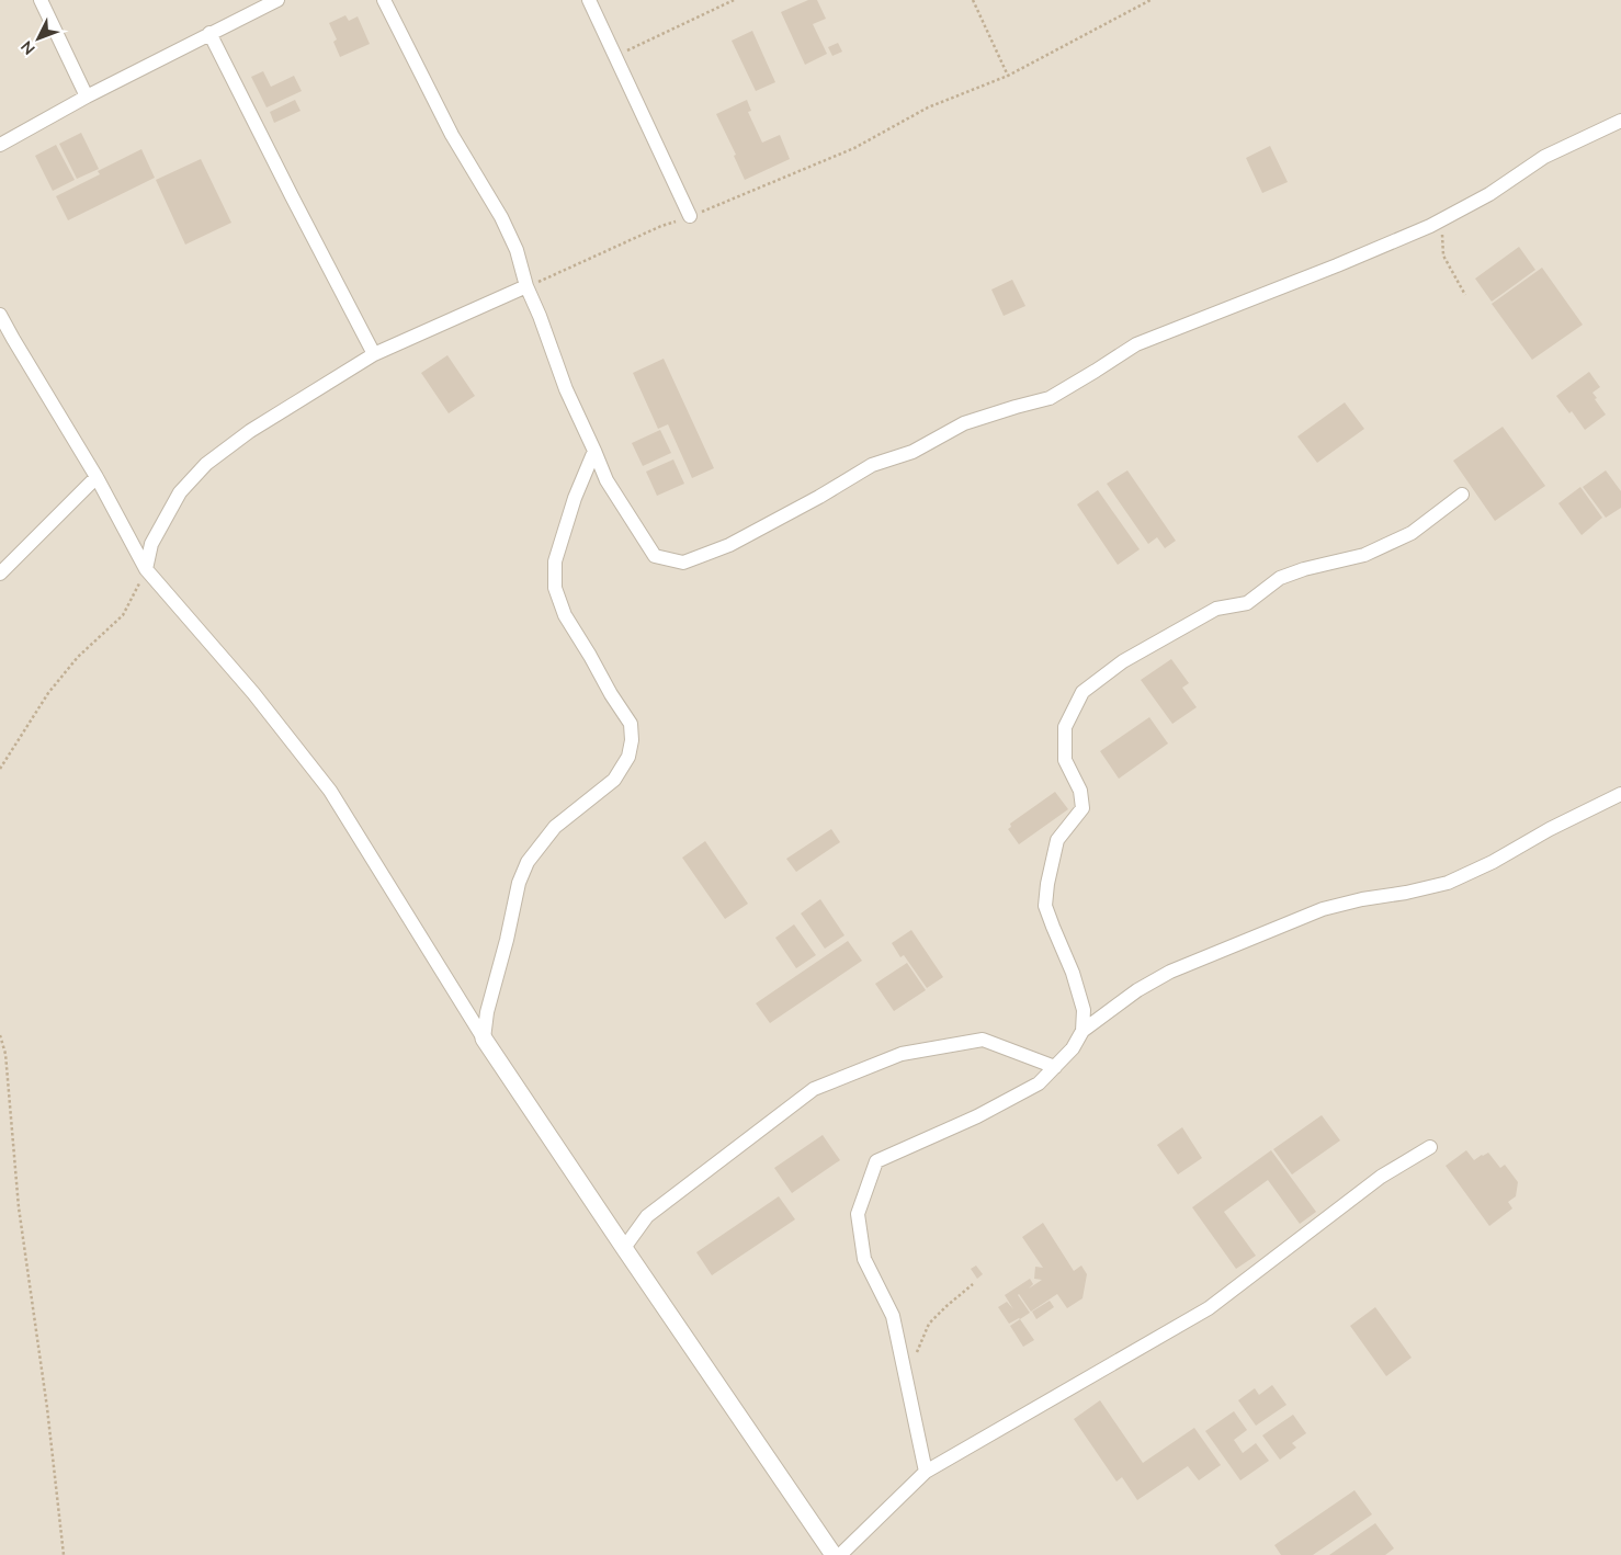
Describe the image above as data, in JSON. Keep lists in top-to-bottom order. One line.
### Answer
{"north":"bottom left"}
